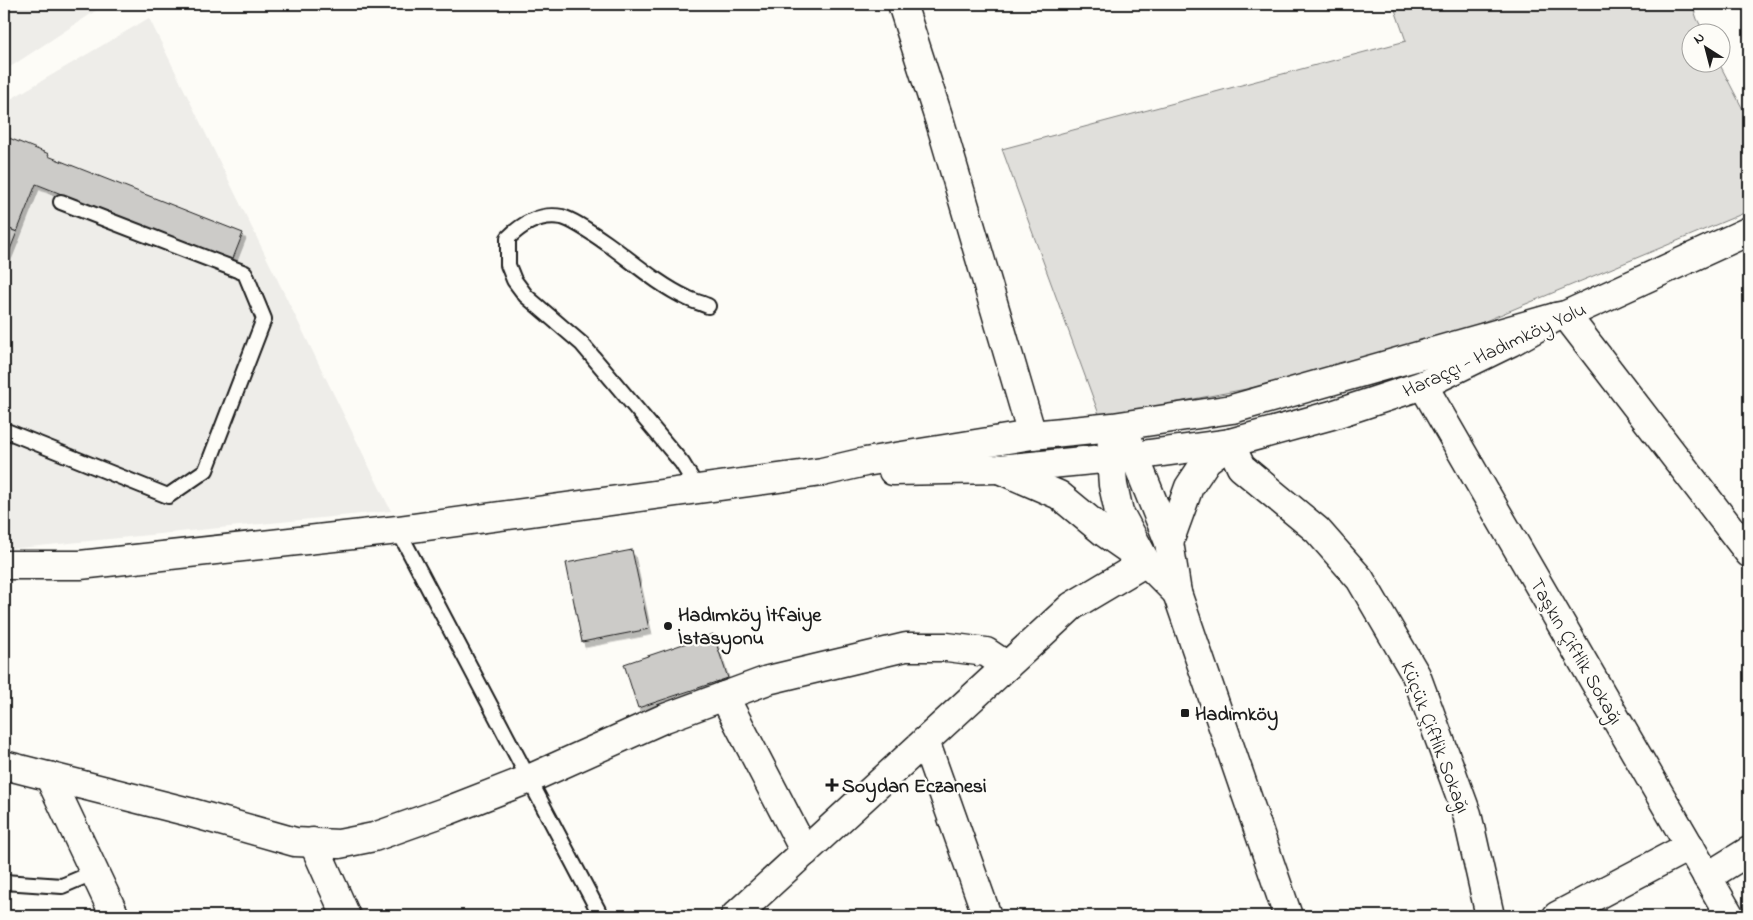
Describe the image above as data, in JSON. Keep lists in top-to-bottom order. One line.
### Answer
{"streets":{"street":["Haraççı - Hadımköy Yolu","Taşkın Çiftlik Sokağı","Küçük Çiftlik Sokağı"]},"crossings":[["Haraççı - Hadımköy Yolu","Taşkın Çiftlik Sokağı"],["Haraççı - Hadımköy Yolu","Küçük Çiftlik Sokağı"]],"places":{"other":["Hadımköy İtfaiye İstasyonu"],"transit":["Hadımköy"],"health":["Soydan Eczanesi"]},"north":"top left"}
